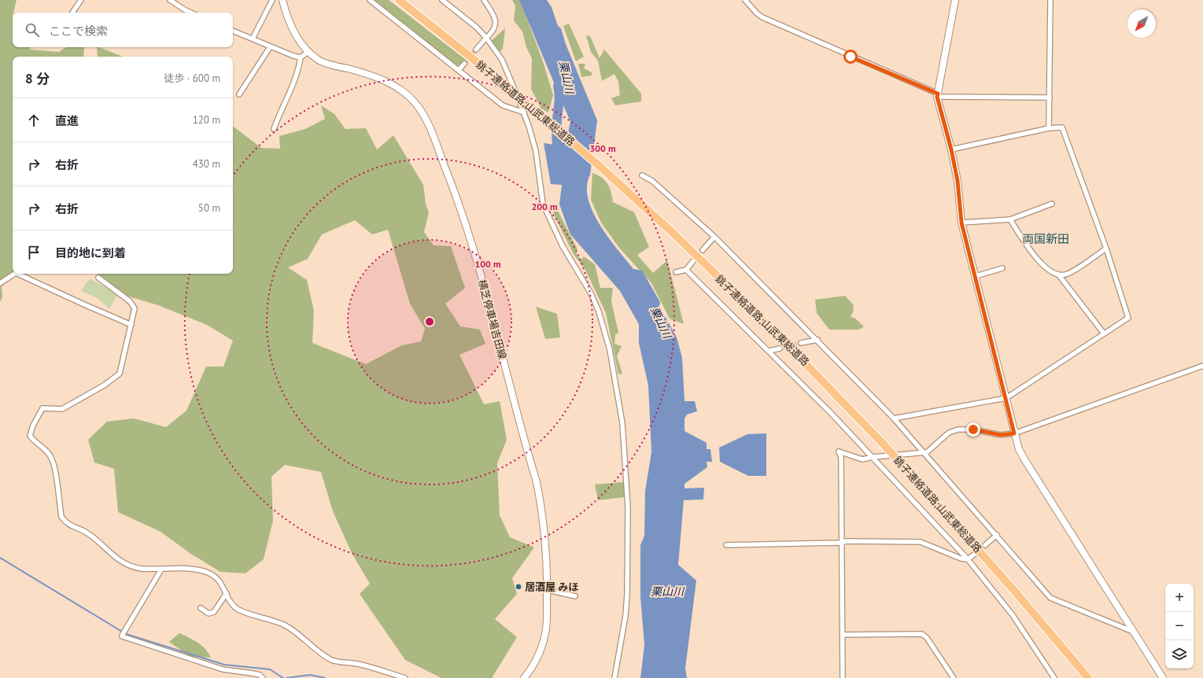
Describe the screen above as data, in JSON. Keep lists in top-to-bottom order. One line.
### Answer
{"streets":{"highway":["銚子連絡道路;山武東総道路"],"main road":["横芝停車場吉田線"]},"districts":["両国新田"],"water":["栗山川"],"places":["居酒屋 みほ"],"north":"bottom left","page":{"search":"ここで検索","heading":["8 分","徒歩 · 600 m"],"list":[["直進","120 m"],["右折","430 m"],["右折","50 m"],"目的地に到着"],"map_buttons":["+","−"]},"rings":["300 m","200 m","100 m"]}
